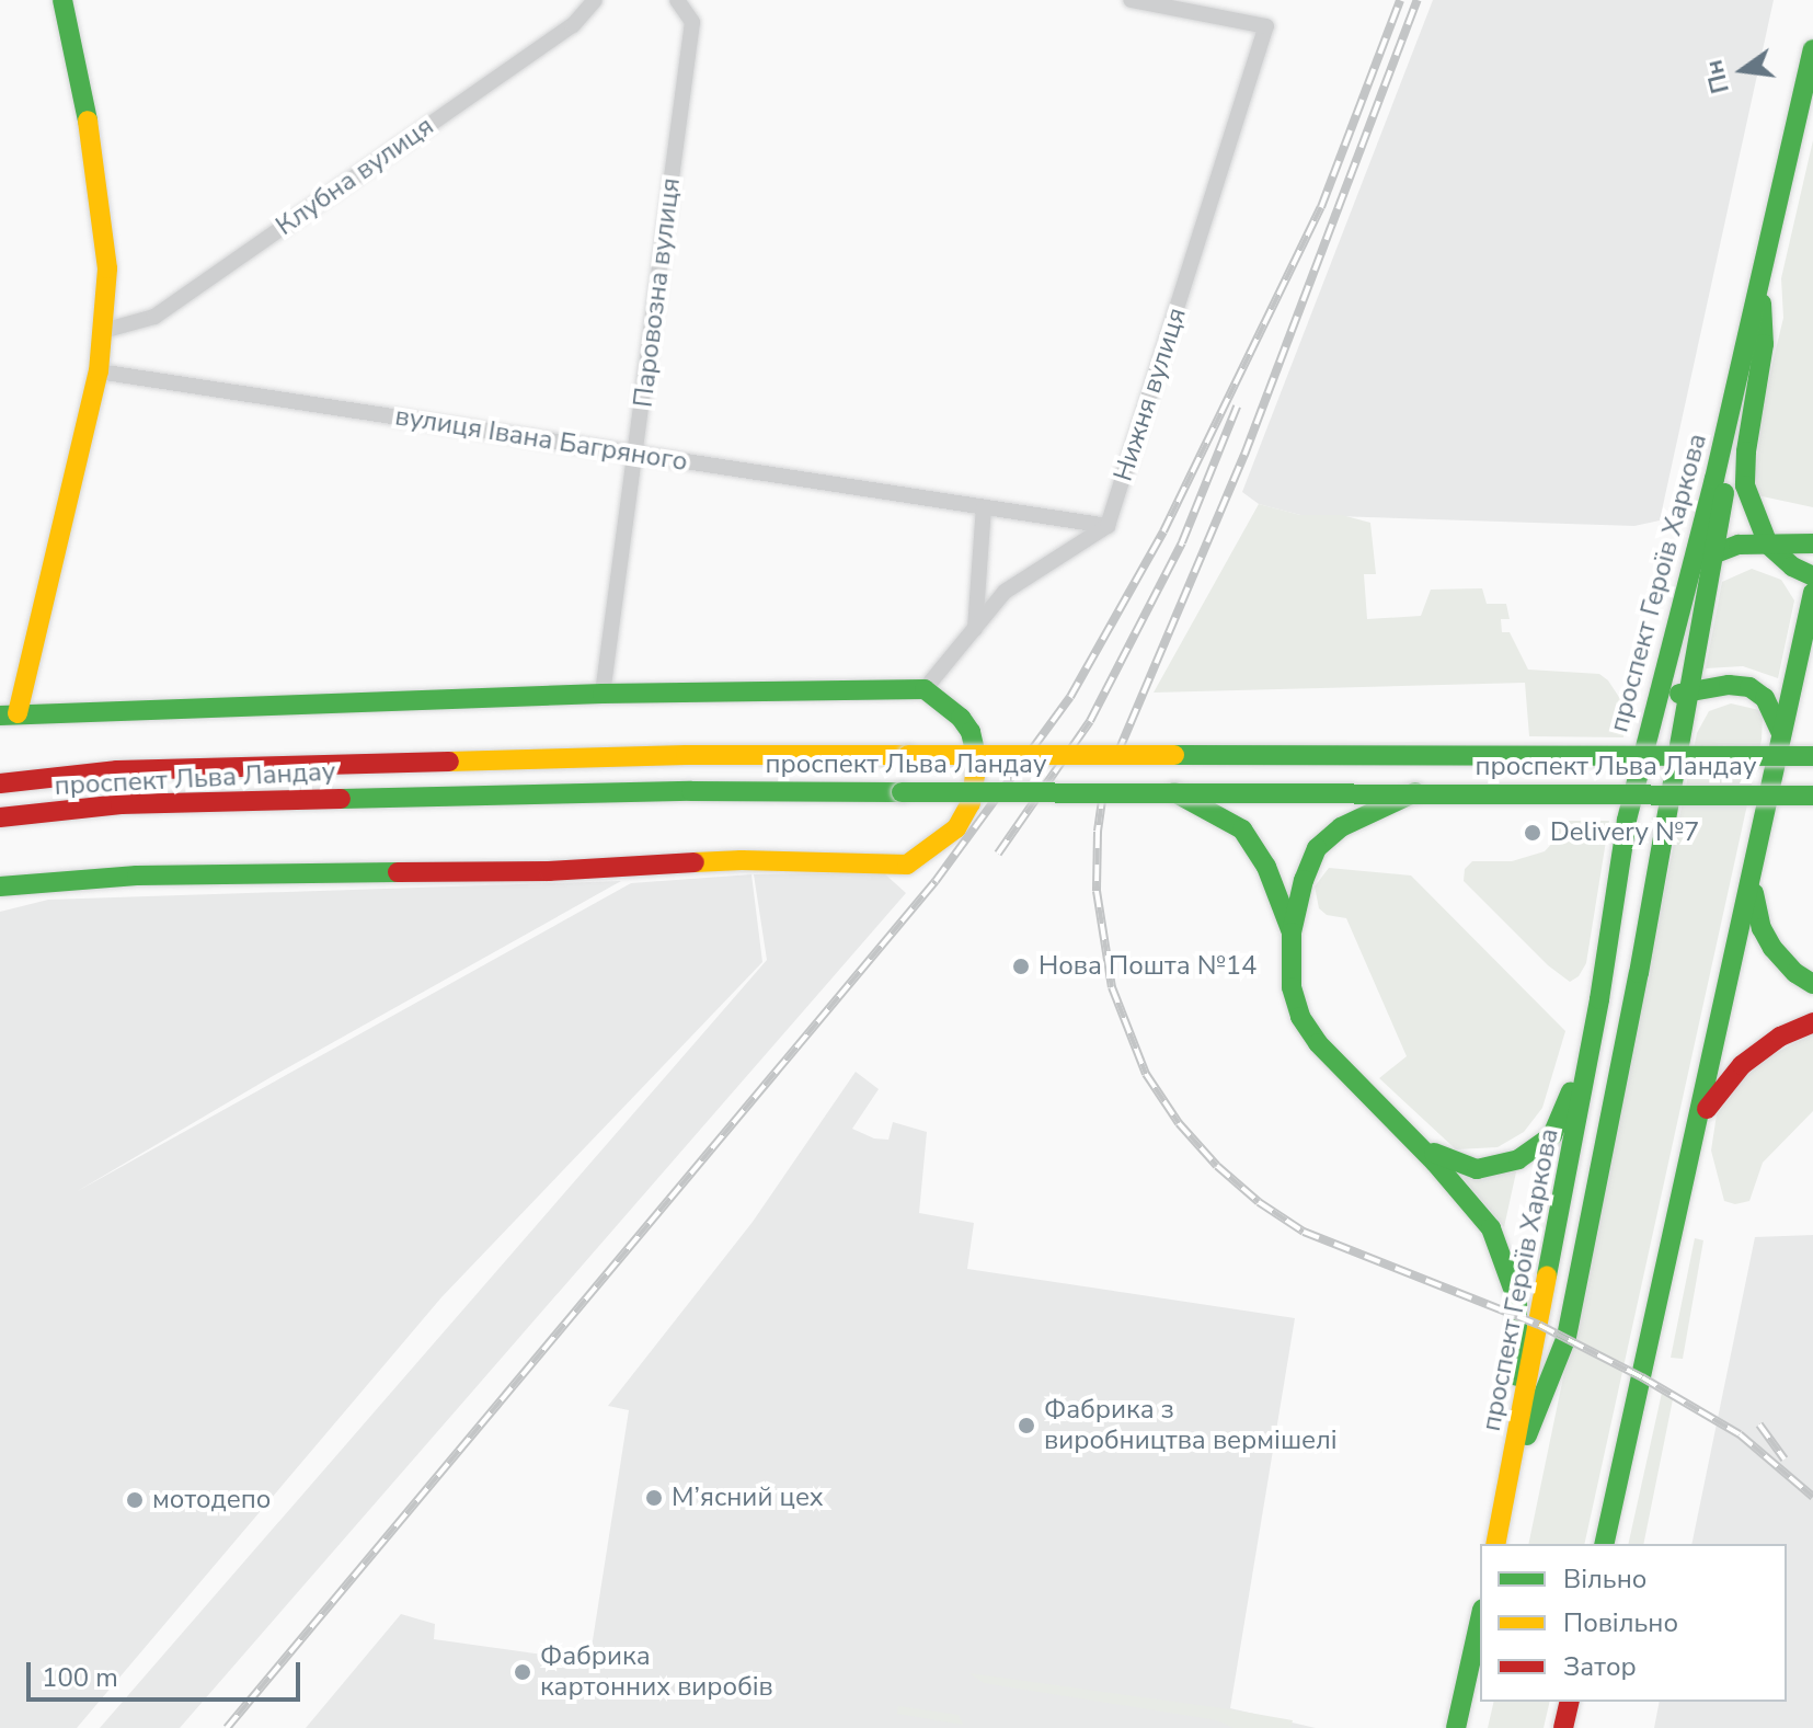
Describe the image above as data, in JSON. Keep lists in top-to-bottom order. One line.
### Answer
{"streets":{"main road":["проспект Героїв Харкова","проспект Льва Ландау"],"street":["Клубна вулиця","Паровозна вулиця","Нижня вулиця","вулиця Івана Багряного"]},"crossings":[["Паровозна вулиця","вулиця Івана Багряного"],["Нижня вулиця","вулиця Івана Багряного"]],"places":["Delivery №7","Нова Пошта №14","Фабрика з виробництва вермішелі","М’ясний цех","мотодепо","Фабрика картонних виробів"],"legend":["Вільно","Повільно","Затор"],"scale_bar":"100 m","north":"left"}
